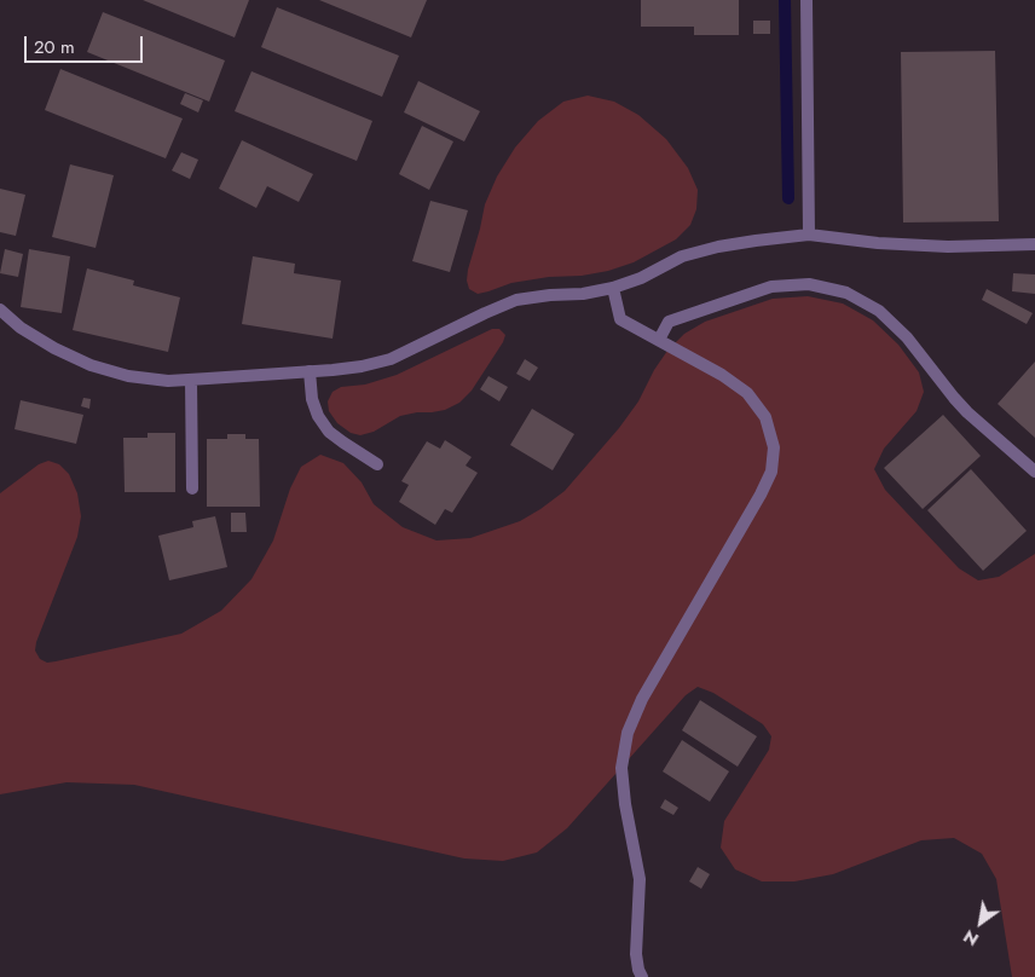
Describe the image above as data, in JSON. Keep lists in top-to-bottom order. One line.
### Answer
{"scale_bar":"20 m","north":"bottom left"}
